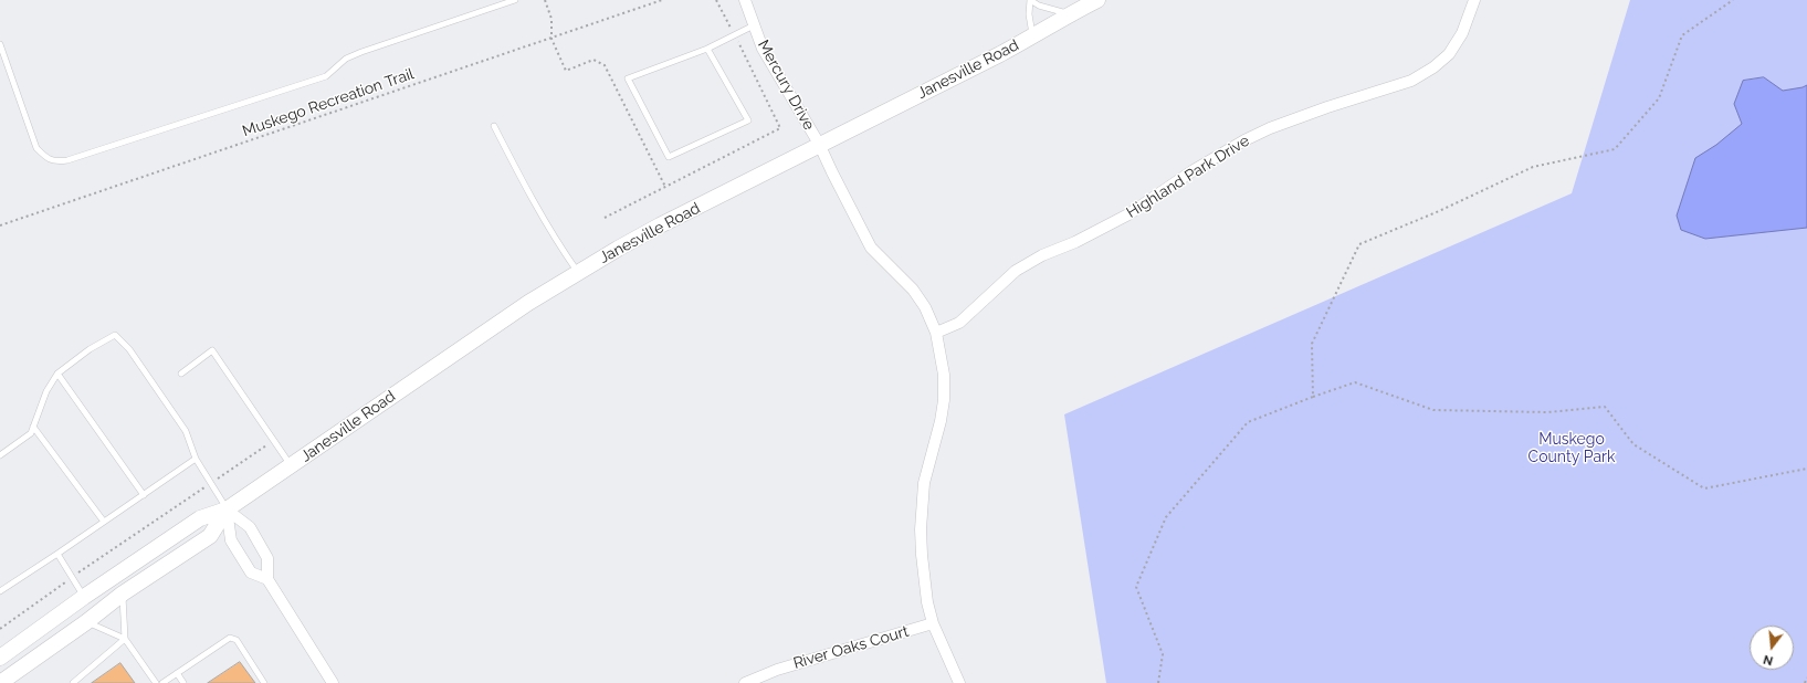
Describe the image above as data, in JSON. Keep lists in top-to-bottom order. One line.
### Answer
{"streets":{"main road":["Janesville Road"],"street":["Mercury Drive","Highland Park Drive","River Oaks Court"],"path":["Muskego Recreation Trail"]},"crossings":[["Janesville Road","Mercury Drive"],["Mercury Drive","Highland Park Drive"],["Mercury Drive","River Oaks Court"]],"parks":["Muskego County Park"],"north":"bottom"}
